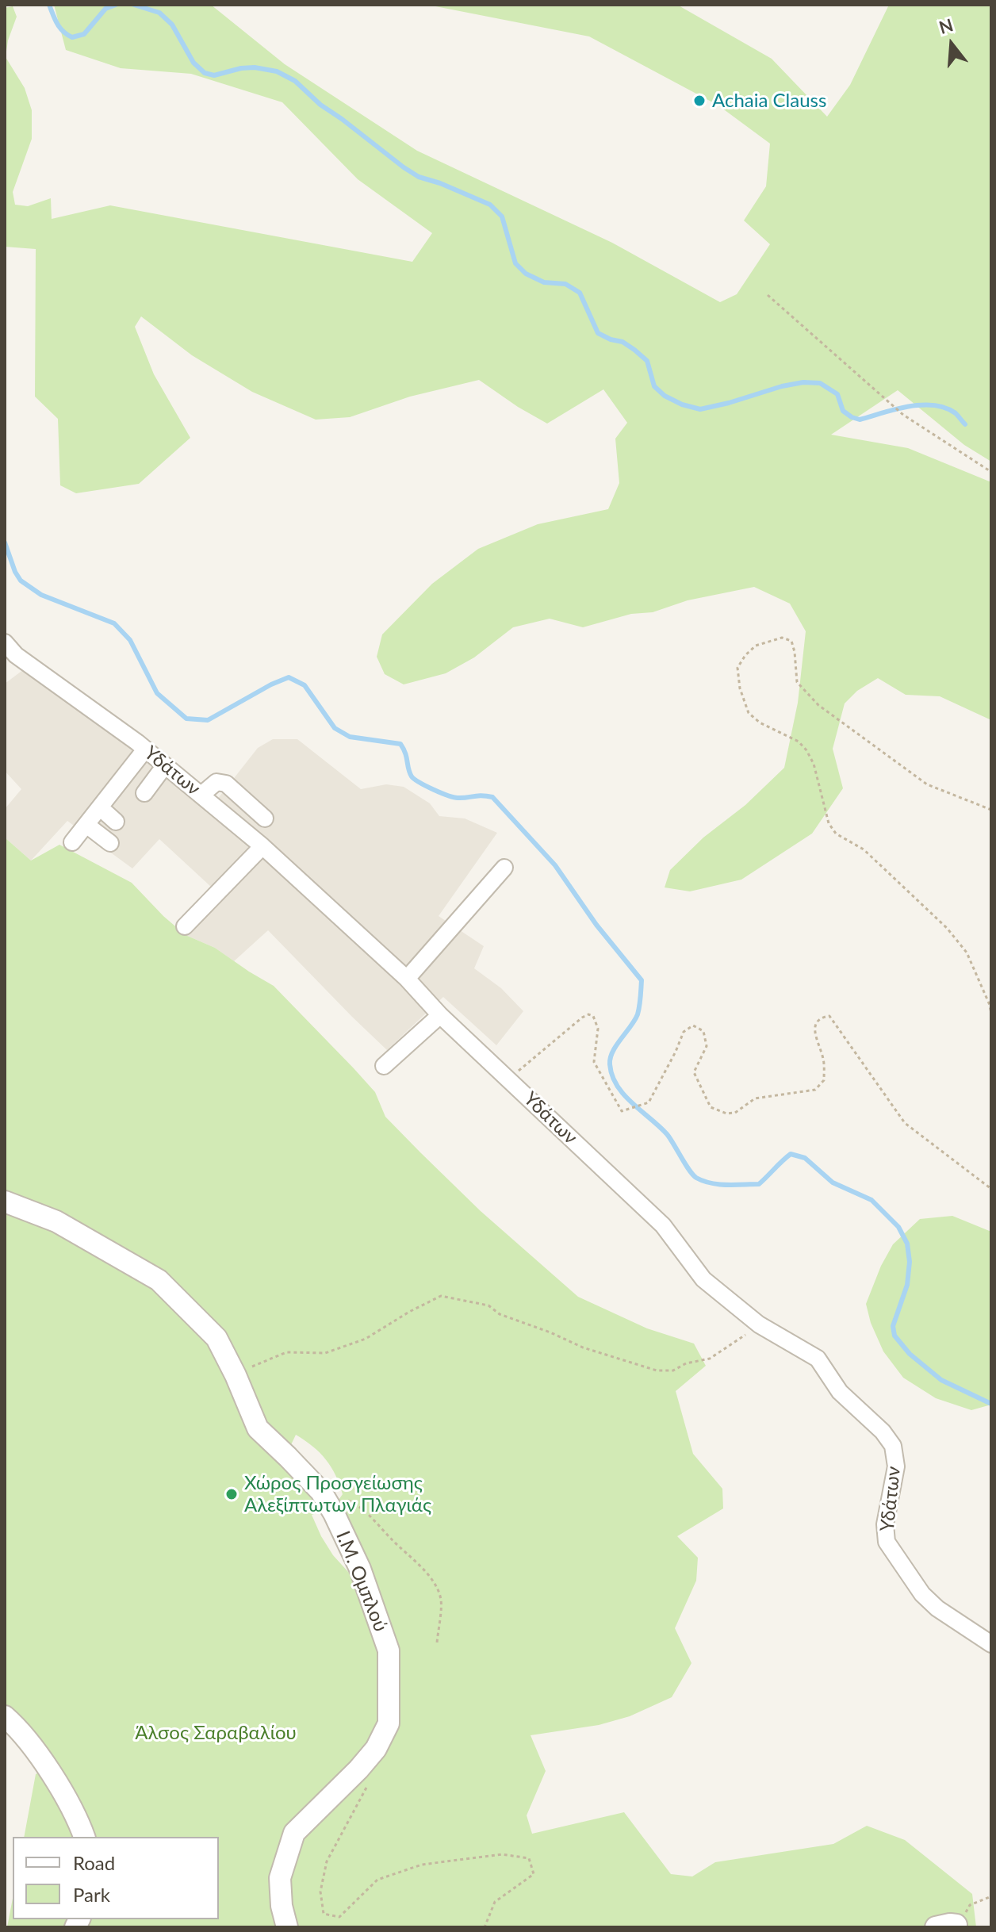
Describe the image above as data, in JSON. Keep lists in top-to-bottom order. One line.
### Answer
{"streets":{"street":["Υδάτων","Ι.Μ. Ομπλού"]},"parks":["Άλσος Σαραβαλίου"],"places":["Achaia Clauss","Χώρος Προσγείωσης Αλεξίπτωτων Πλαγιάς"],"legend":["Road","Park"],"north":"top"}
